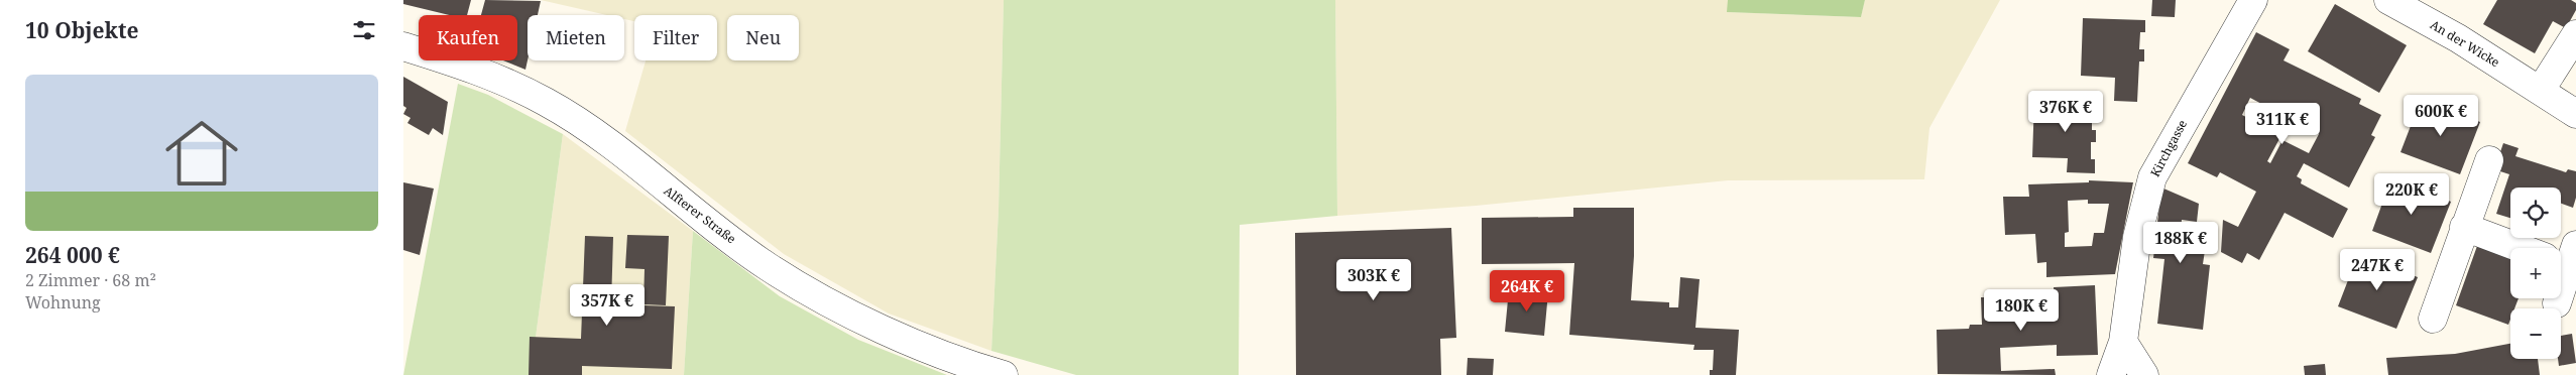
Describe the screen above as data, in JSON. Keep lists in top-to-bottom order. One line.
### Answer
{"streets":{"street":["An der Wicke","Kirchgasse","Alfterer Straße"]},"page":{"heading":"10 Objekte","chip":["Kaufen","Mieten","Filter","Neu"],"list":[{"name":"264 000 €","note":"2 Zimmer · 68 m² · Wohnung"}],"price":["376K €","600K €","311K €","220K €","188K €","247K €","303K €","264K €","357K €","180K €"],"map_buttons":["+","−"]}}
